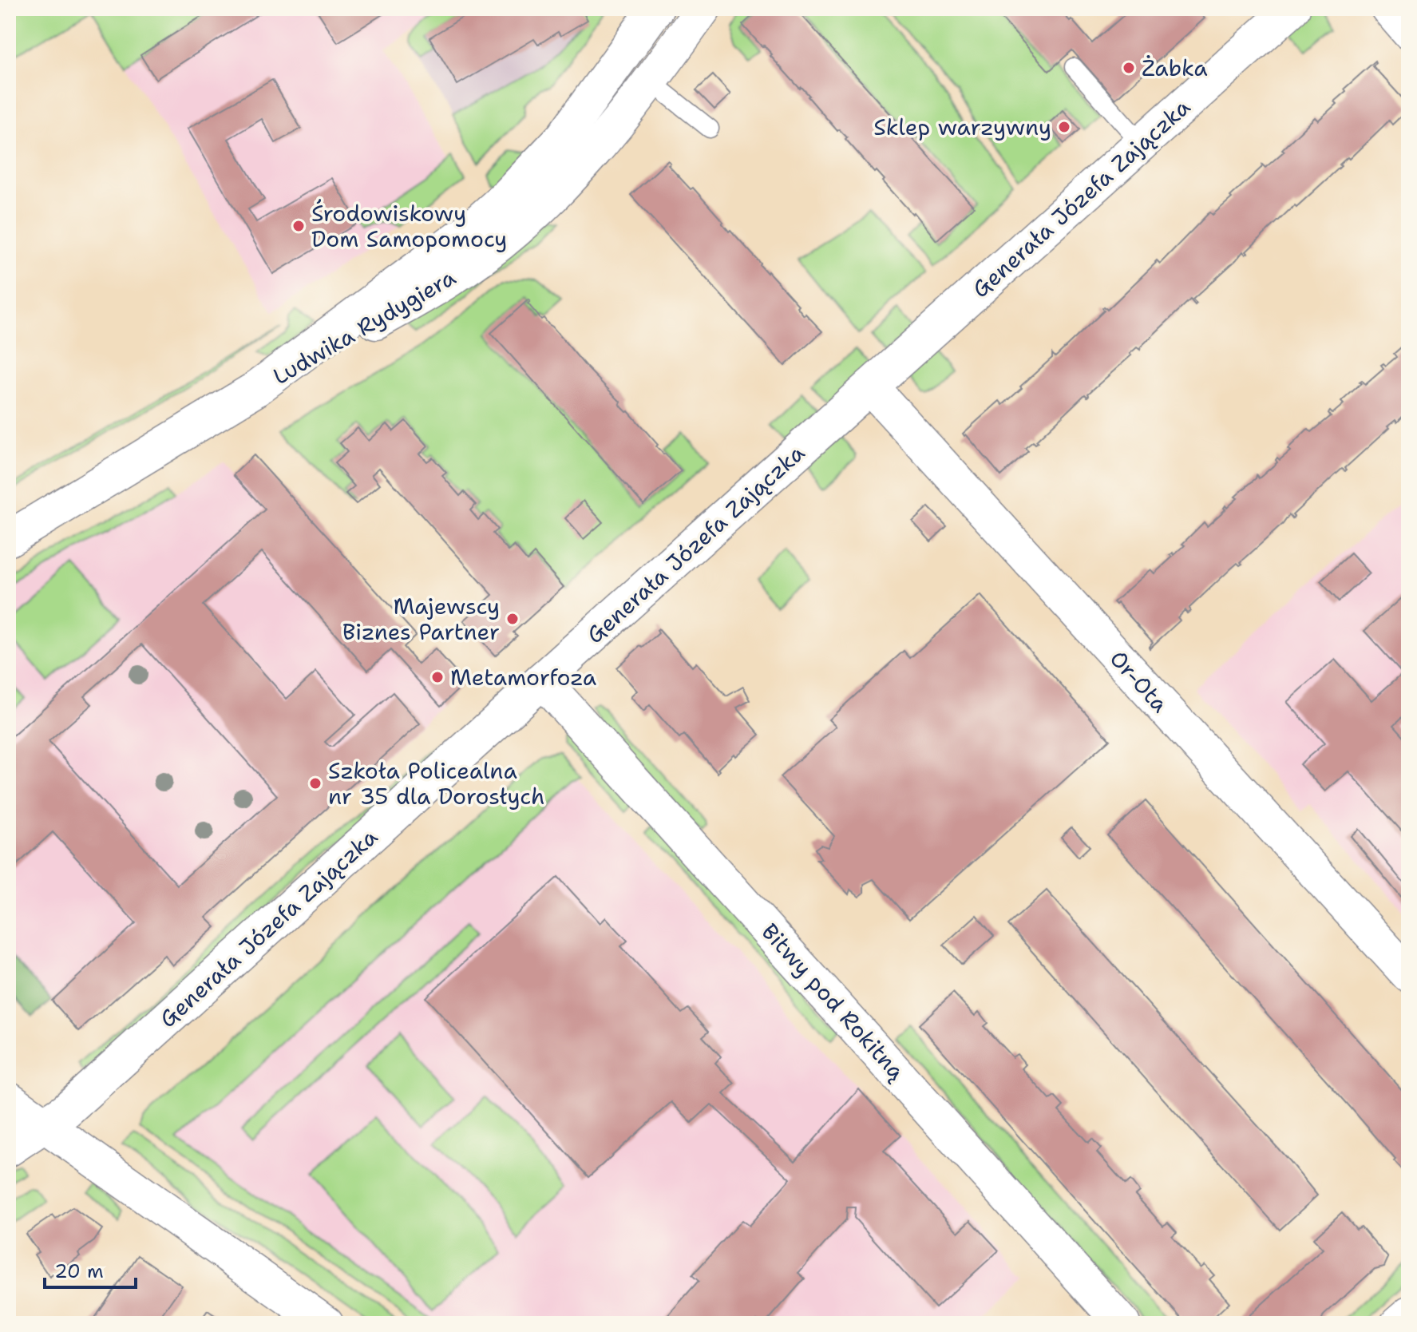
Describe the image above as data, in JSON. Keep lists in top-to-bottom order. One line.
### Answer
{"streets":{"street":["Generała Józefa Zajączka","Ludwika Rydygiera","Or-Ota","Bitwy pod Rokitną"]},"crossings":[["Generała Józefa Zajączka","Or-Ota"],["Generała Józefa Zajączka","Bitwy pod Rokitną"]],"places":["Żabka","Sklep warzywny","Środowiskowy Dom Samopomocy","Majewscy Biznes Partner","Metamorfoza","Szkoła Policealna nr 35 dla Dorosłych"],"scale_bar":"20 m"}
